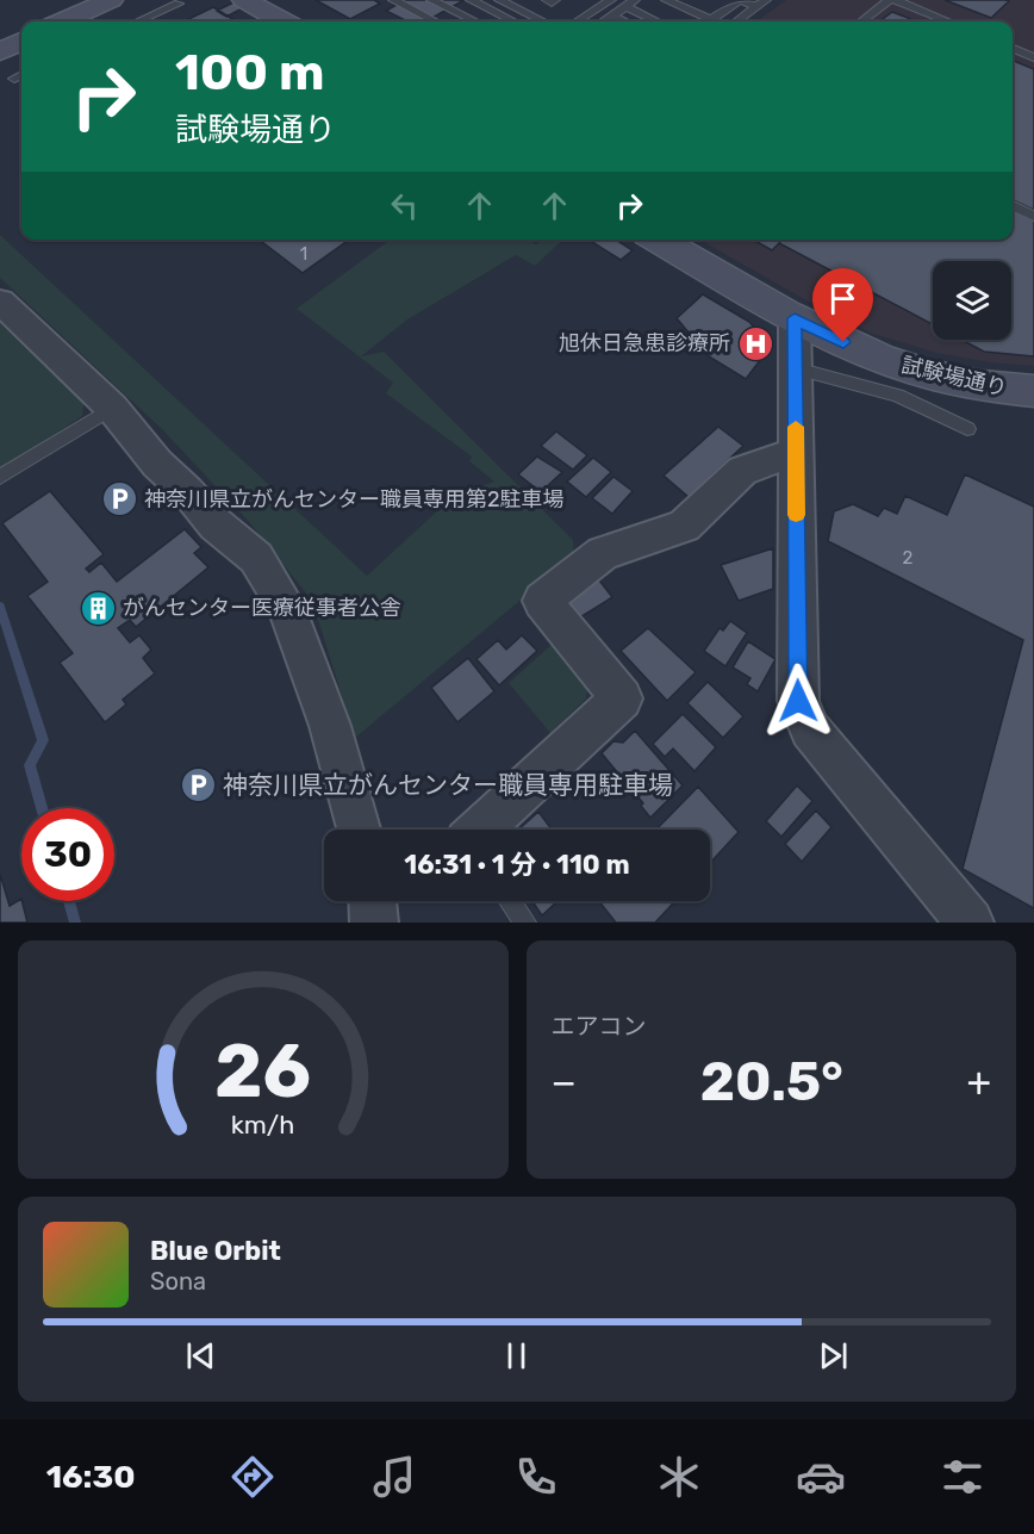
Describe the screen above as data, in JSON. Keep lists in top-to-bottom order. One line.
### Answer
{"streets":{"street":["試験場通り"]},"places":{"hospital":["旭休日急患診療所"],"parking":["神奈川県立がんセンター職員専用第2駐車場","神奈川県立がんセンター職員専用駐車場"],"building":["がんセンター医療従事者公舎"]},"house_numbers":["1","2"],"page":{"turn":["100 m","試験場通り"],"limit":"30","trip":"16:31 · 1 分 · 110 m","tile":"エアコン","heat":["−","20.5°","+"],"song":["Blue Orbit","Sona"],"tabs":"16:30","gauge":["26","km/h"]}}
